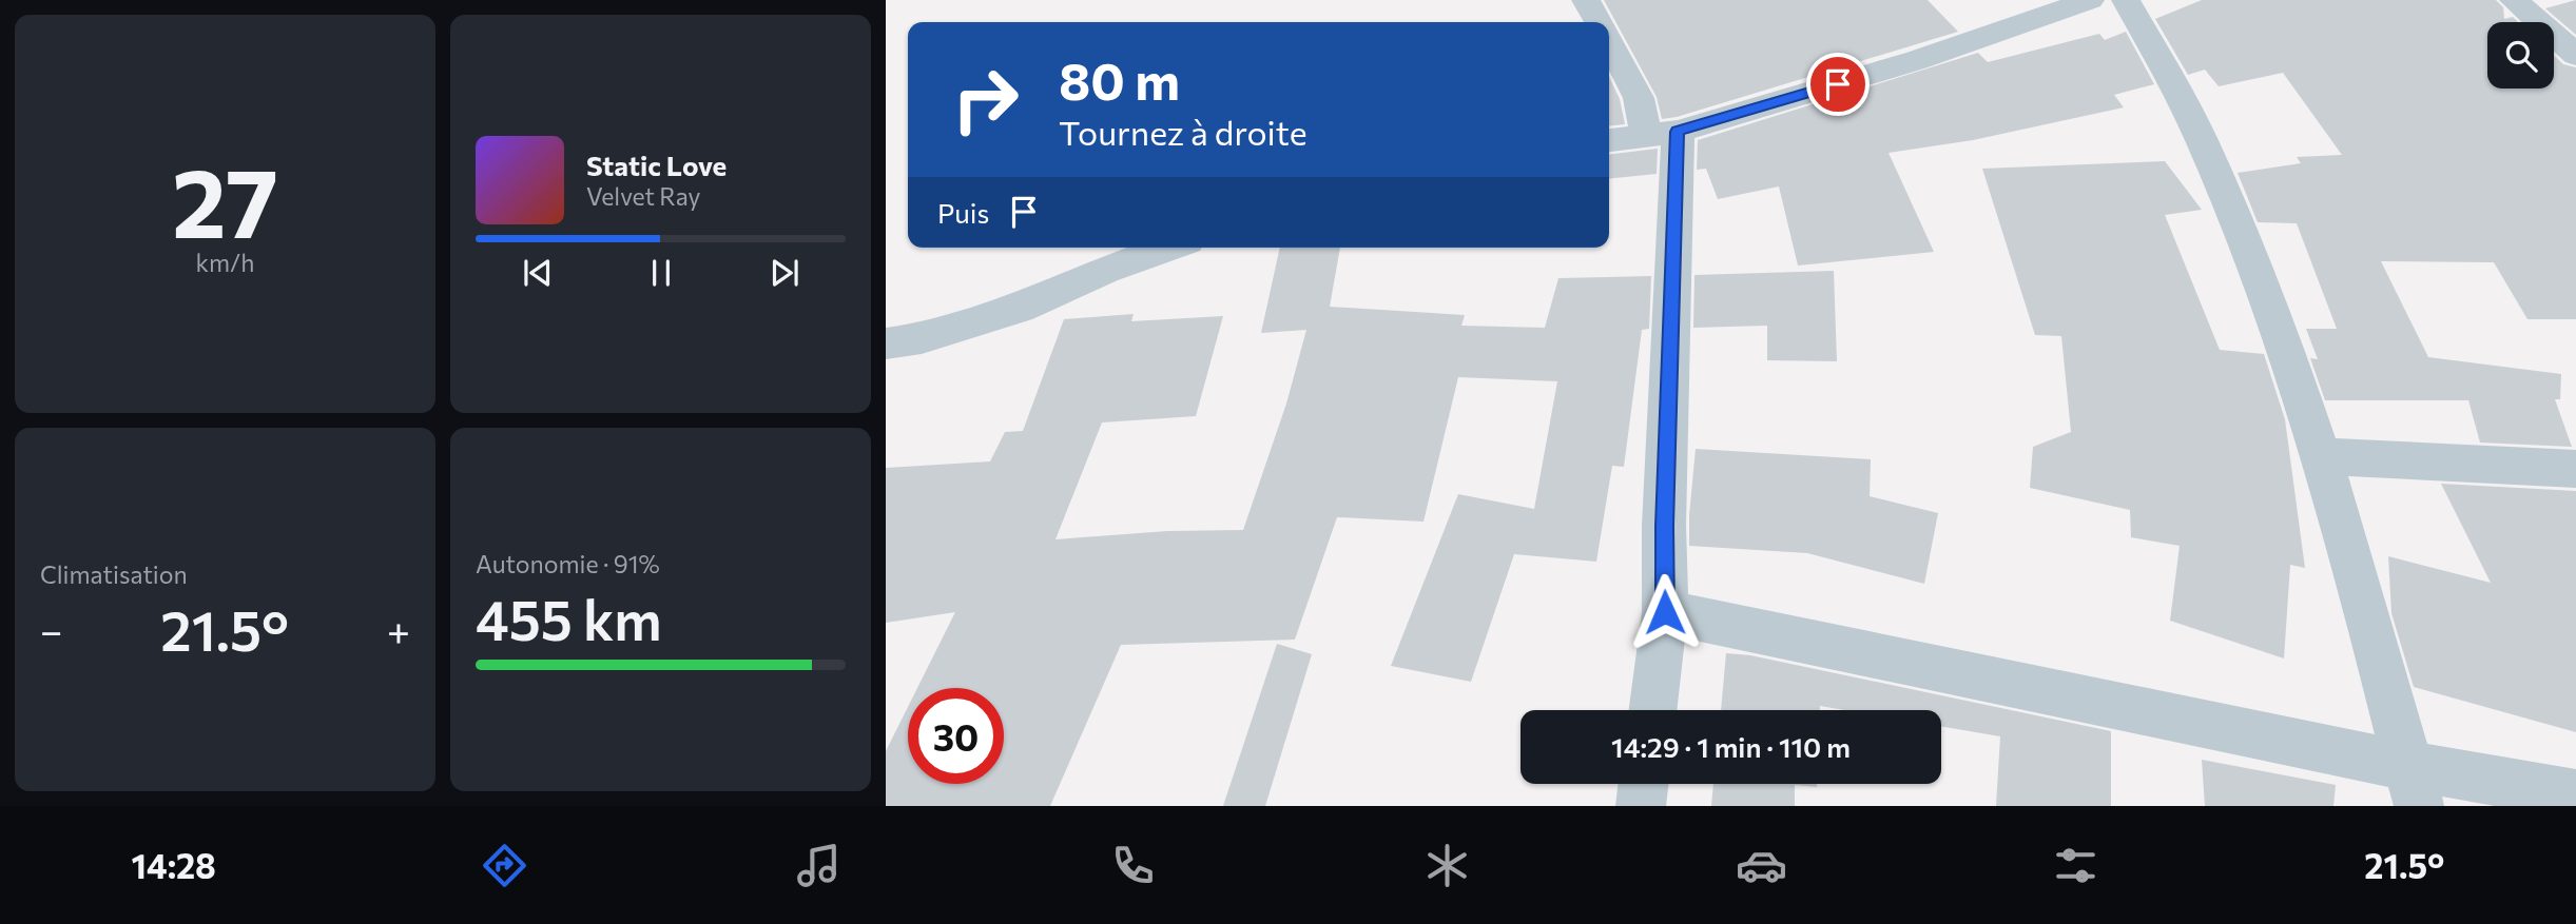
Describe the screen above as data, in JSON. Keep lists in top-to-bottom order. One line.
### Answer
{"page":{"tile":[["27","km/h"],"Climatisation",["Autonomie · 91%","455 km"]],"turn":["80 m","Tournez à droite"],"song":["Static Love","Velvet Ray"],"then":"Puis","heat":["−","21.5°","+"],"limit":"30","trip":"14:29 · 1 min · 110 m","tabs":["14:28","21.5°"]}}
